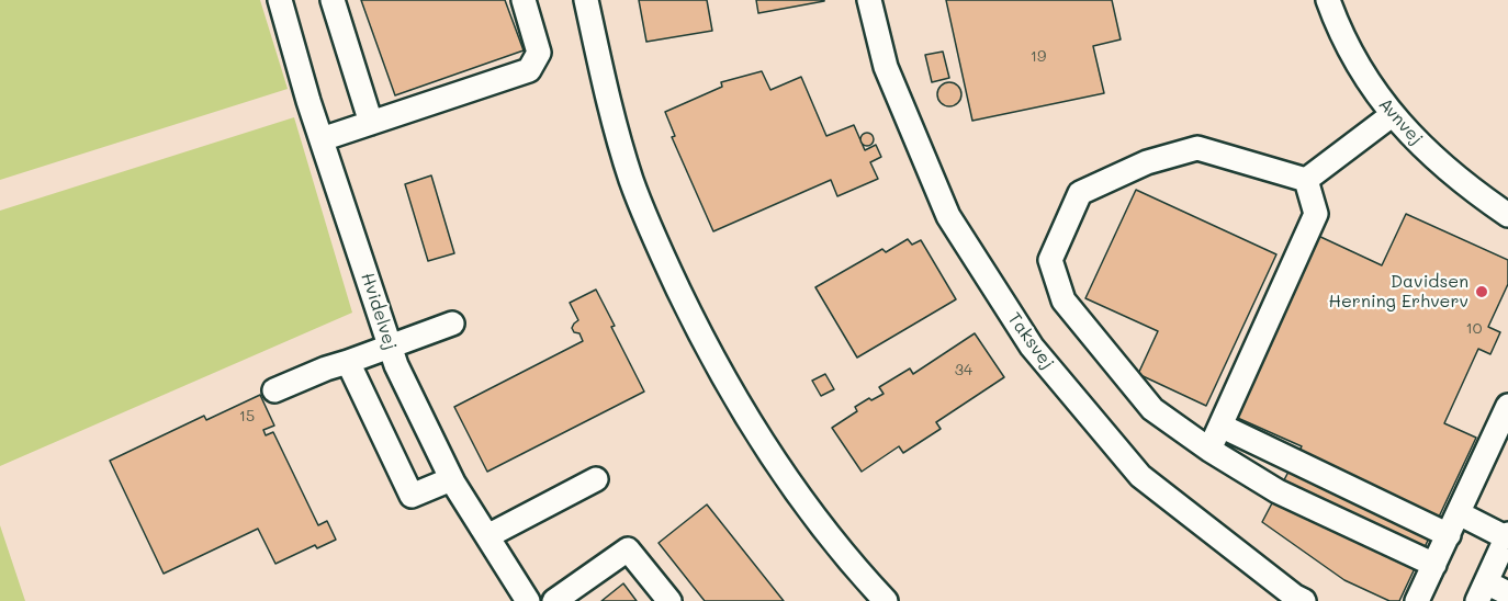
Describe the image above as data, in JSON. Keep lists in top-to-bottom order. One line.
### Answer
{"streets":{"street":["Avnvej","Hvidelvej","Taksvej"]},"places":["Davidsen Herning Erhverv"],"house_numbers":["19","10","34","15"]}
